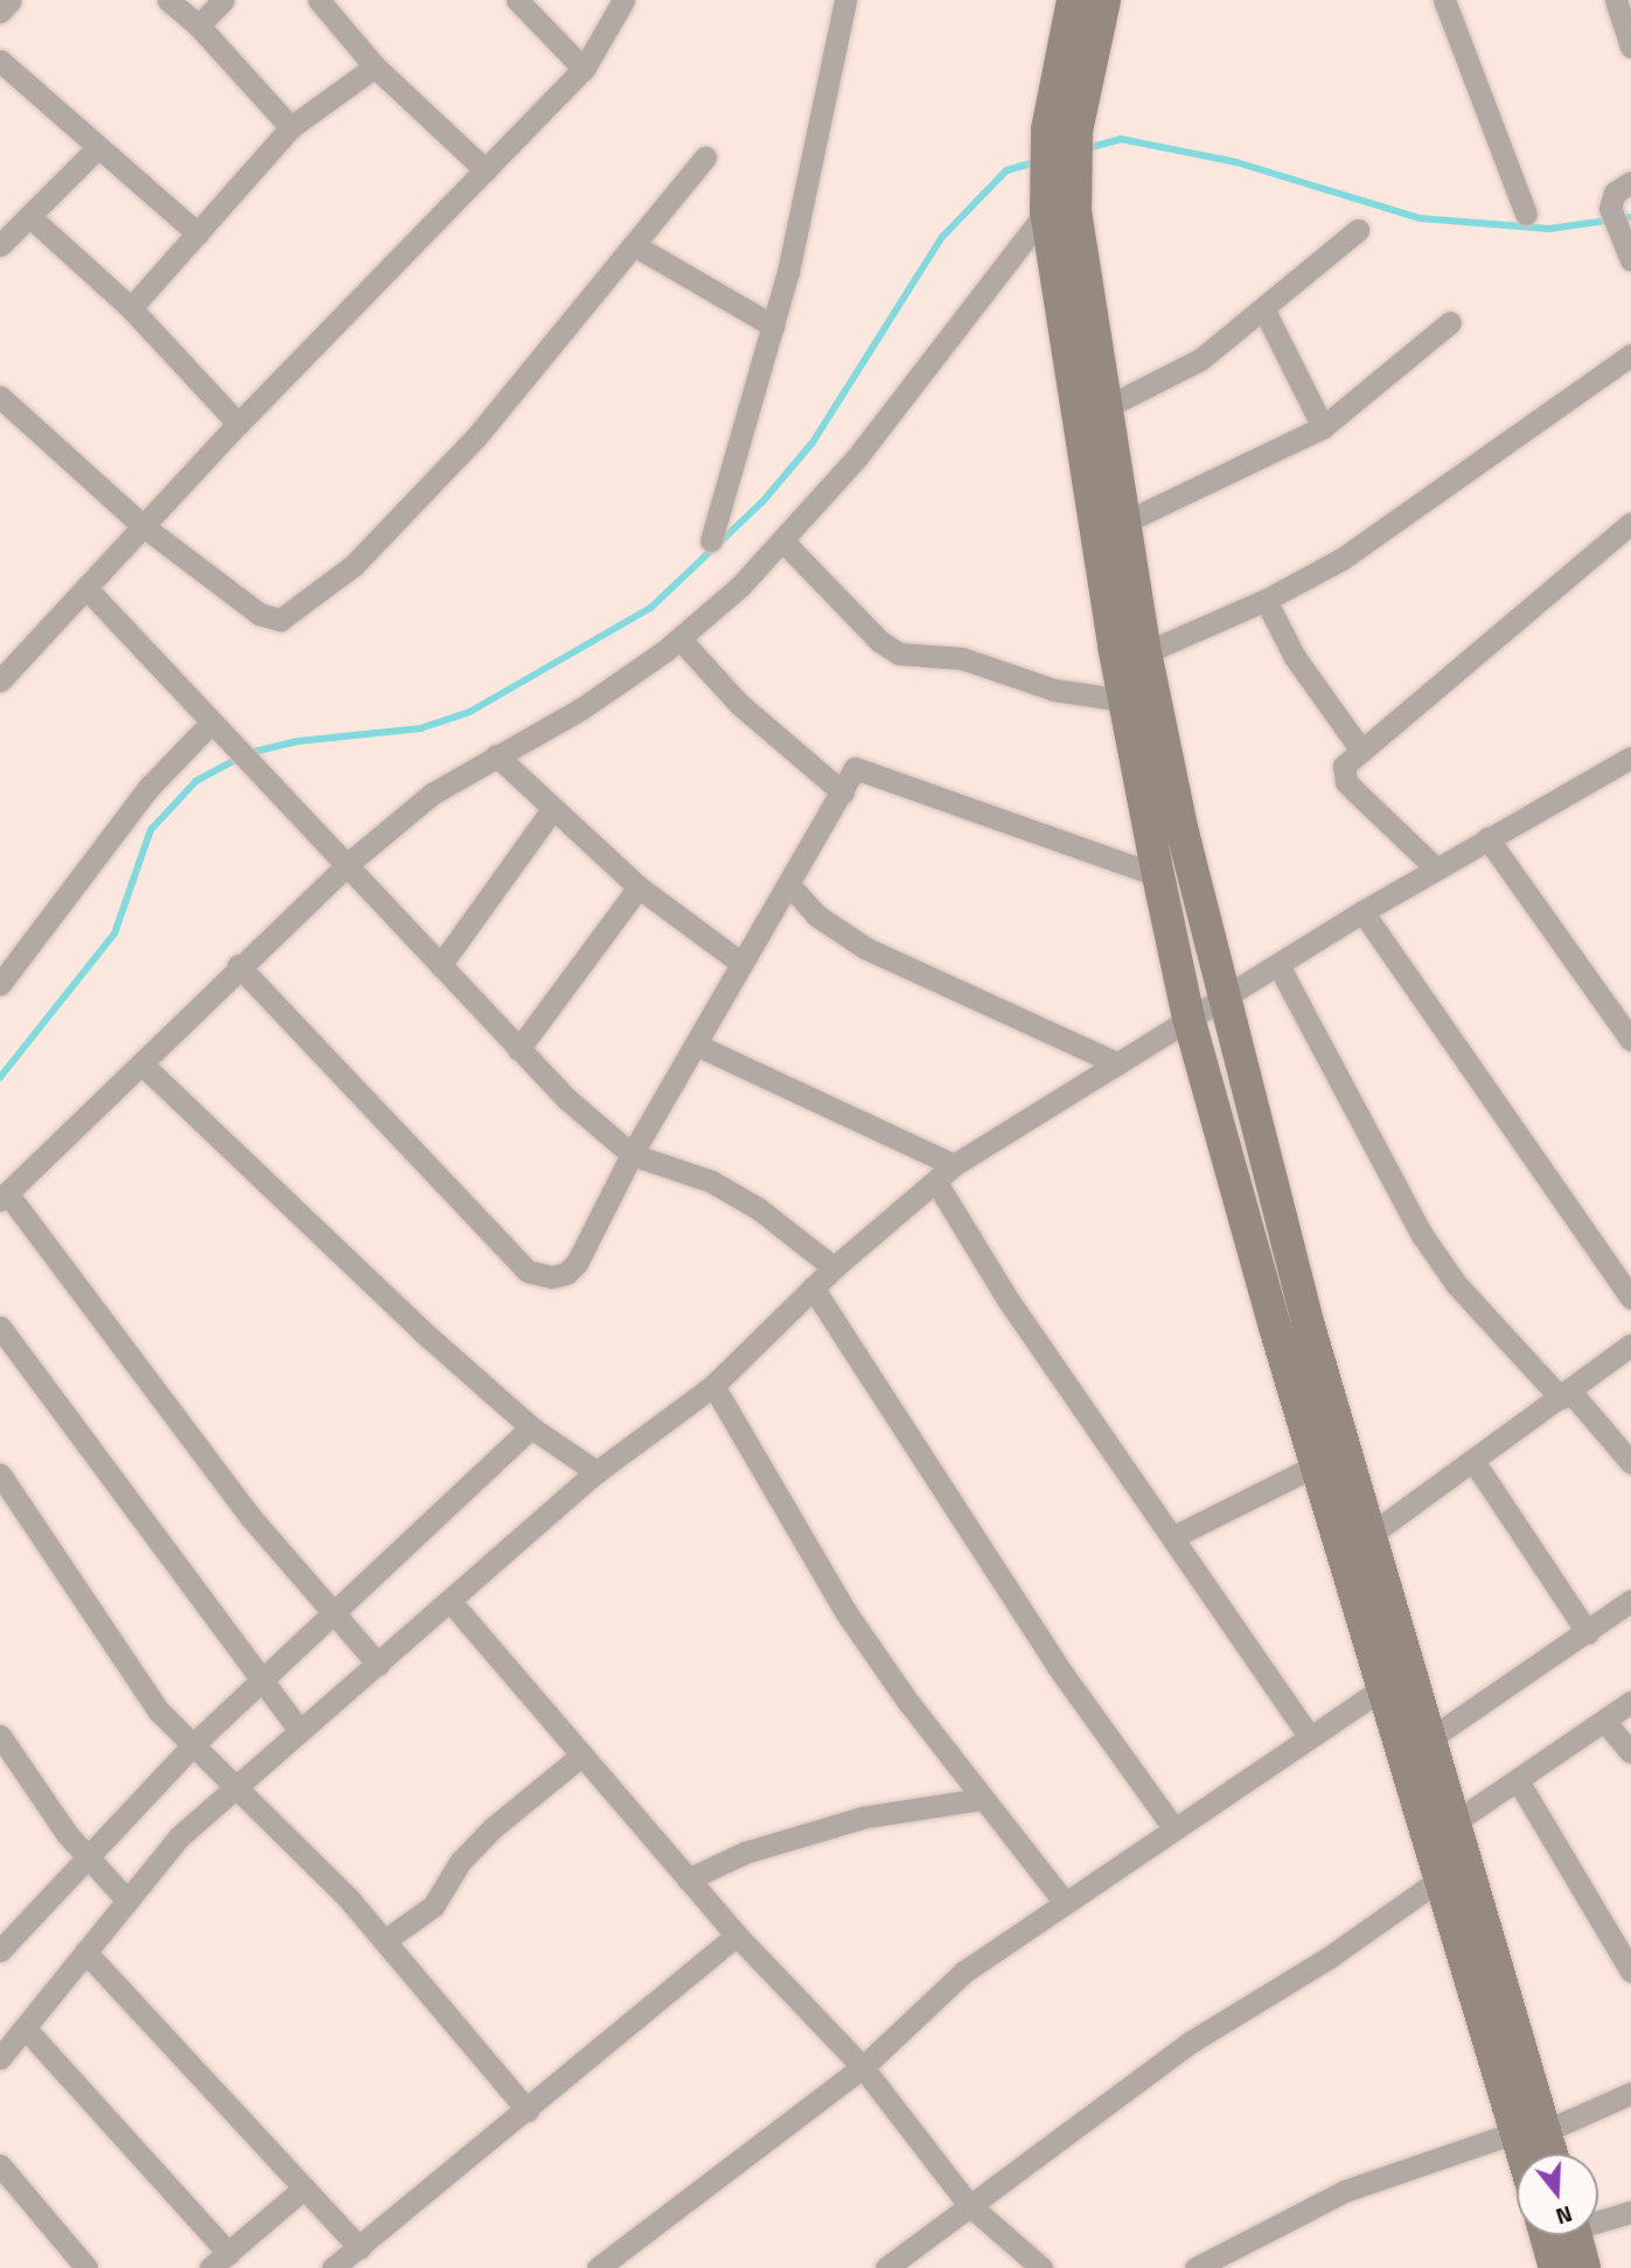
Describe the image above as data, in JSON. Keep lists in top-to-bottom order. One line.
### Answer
{"north":"bottom"}
